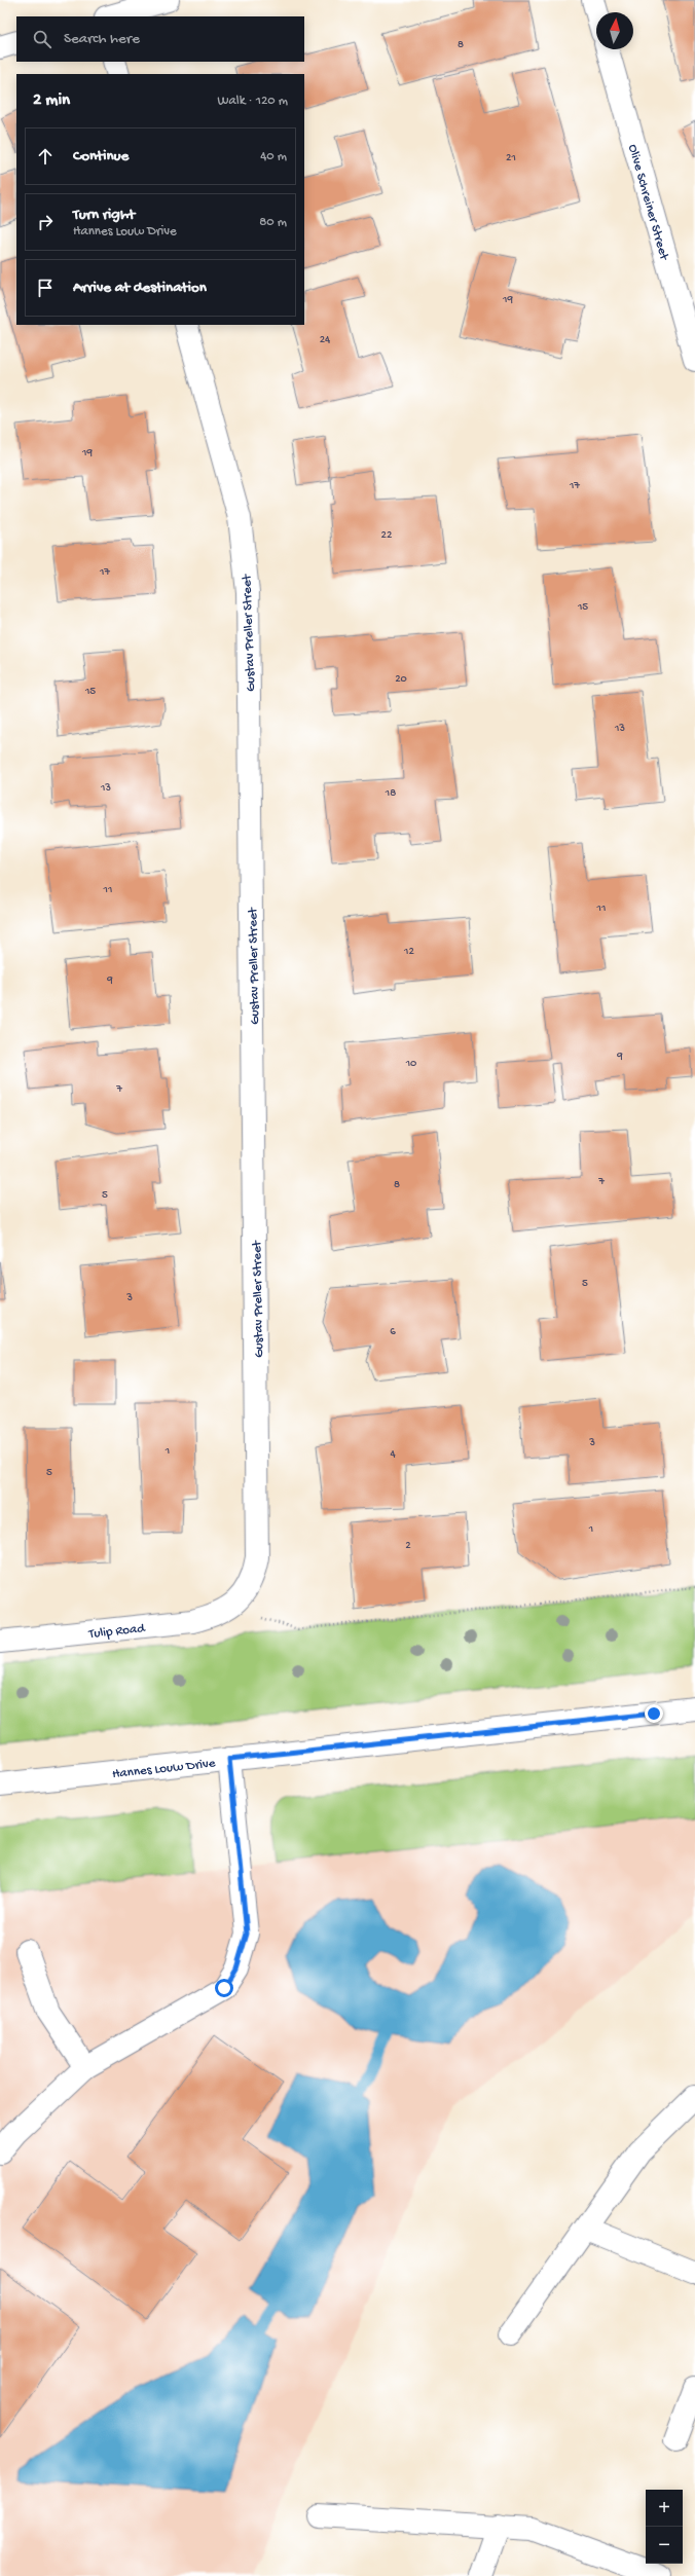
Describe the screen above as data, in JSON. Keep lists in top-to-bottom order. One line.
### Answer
{"streets":{"street":["Olive Schreiner Street","Gustav Preller Street","Tulip Road","Hannes Louw Drive"]},"crossings":[["Gustav Preller Street","Tulip Road"]],"house_numbers":["8","21","19","24","19","17","22","17","15","20","15","13","13","18","11","11","12","9","9","10","7","7","8","5","5","3","6","3","1","4","5","1","2"],"north":"top","page":{"search":"Search here","heading":["2 min","Walk · 120 m"],"list":[["Continue","40 m"],["Turn right","Hannes Louw Drive","80 m"],"Arrive at destination"],"map_buttons":["+","−"]}}
